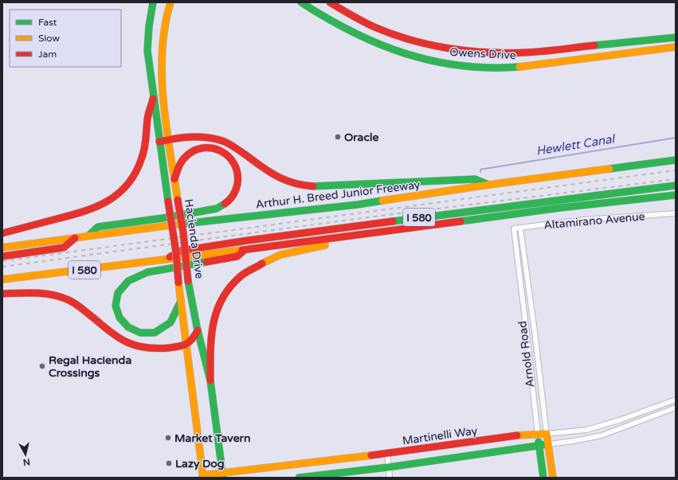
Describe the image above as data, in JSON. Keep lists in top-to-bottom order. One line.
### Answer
{"streets":{"main road":["Owens Drive","Arthur H. Breed Junior Freeway","I 580","Hacienda Drive","Arnold Road","Martinelli Way"],"street":["Altamirano Avenue"]},"crossings":[["Arthur H. Breed Junior Freeway","I 580"],["Altamirano Avenue","Arnold Road"],["Hacienda Drive","Martinelli Way"],["Arnold Road","Martinelli Way"]],"water":["Hewlett Canal"],"places":["Oracle","Regal Hacienda Crossings","Market Tavern","Lazy Dog"],"legend":["Fast","Slow","Jam"],"north":"bottom"}
